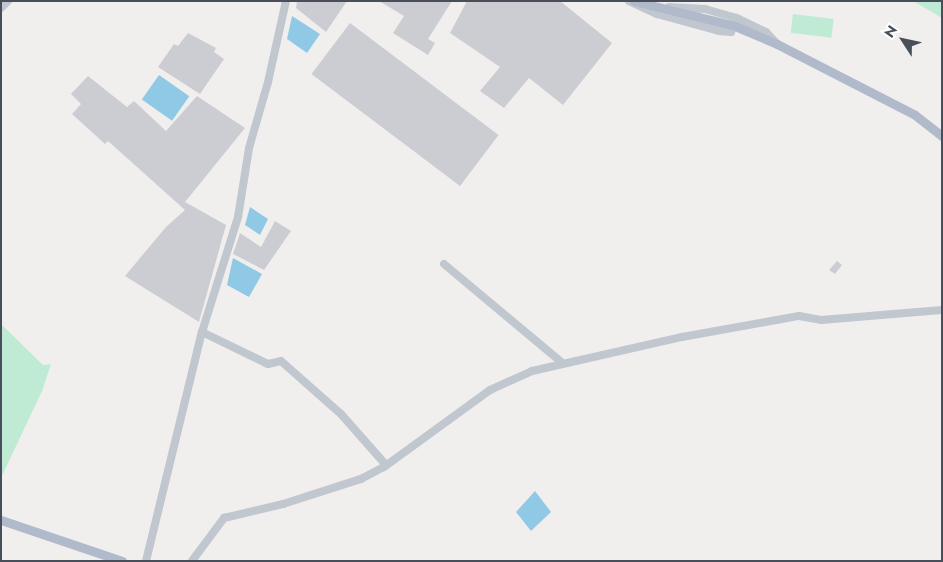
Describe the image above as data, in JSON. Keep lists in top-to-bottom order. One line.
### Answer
{"north":"top left"}
